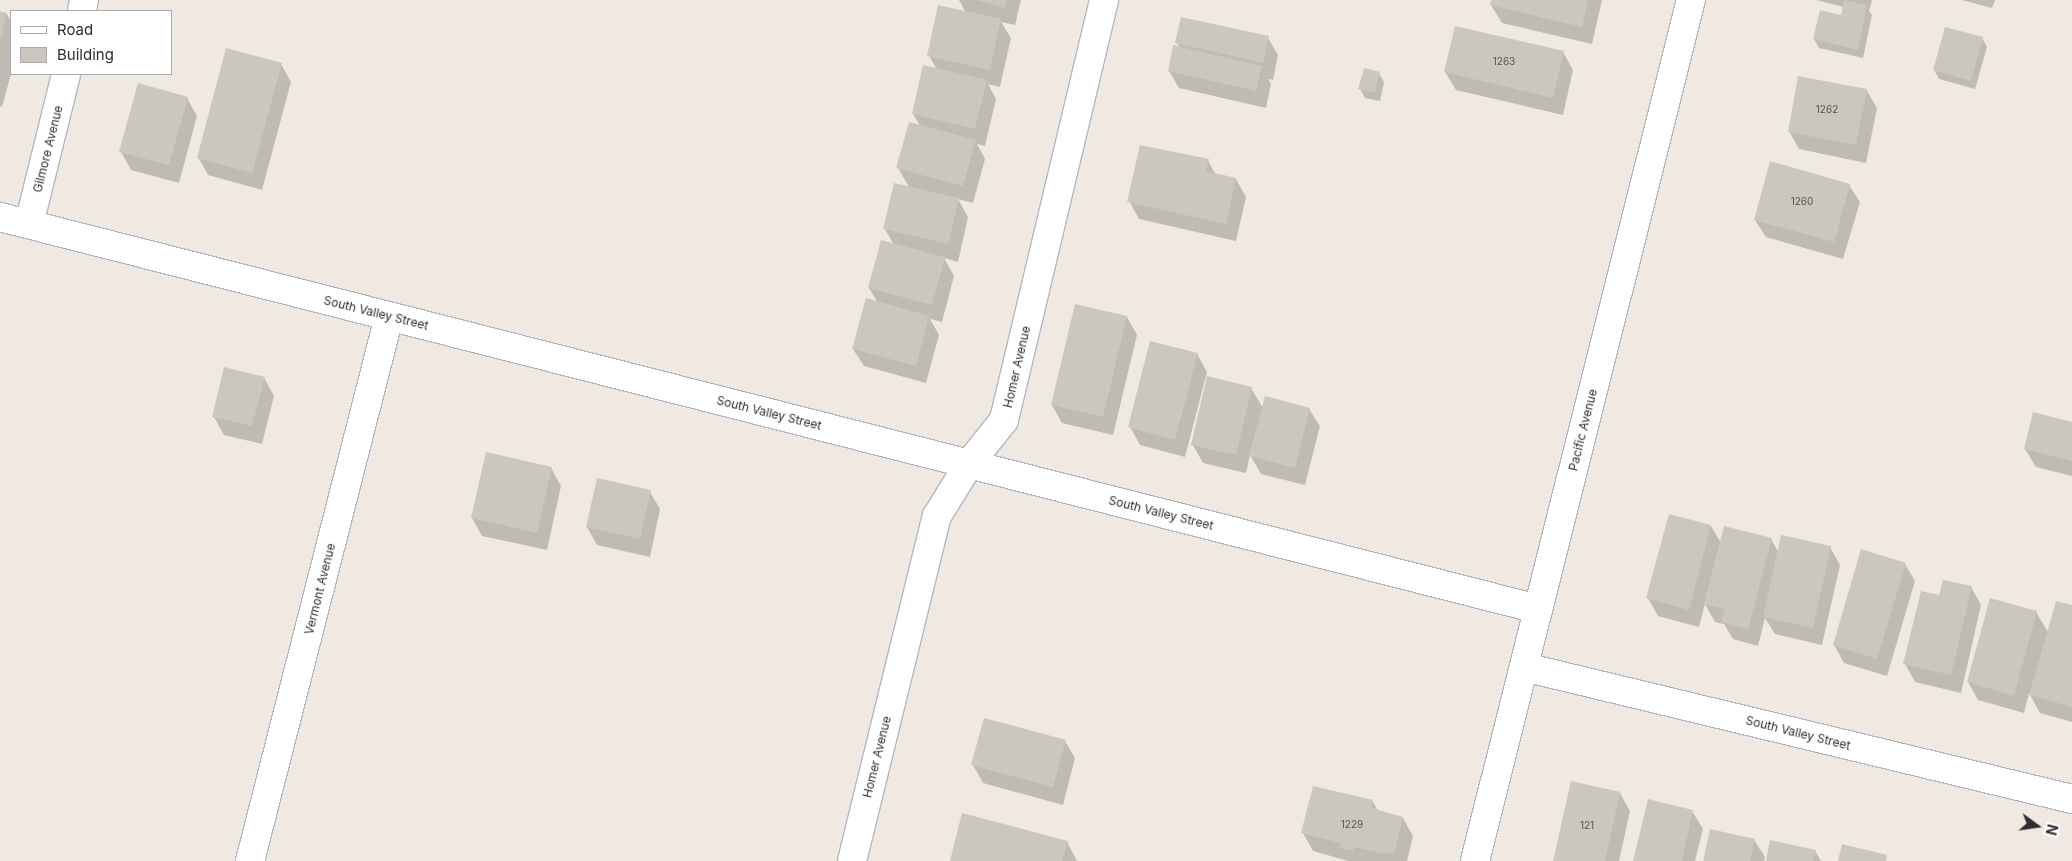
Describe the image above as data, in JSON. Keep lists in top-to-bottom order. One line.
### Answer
{"streets":{"street":["Gilmore Avenue","South Valley Street","Homer Avenue","Pacific Avenue","Vermont Avenue"]},"crossings":[["Gilmore Avenue","South Valley Street"],["South Valley Street","Homer Avenue"],["South Valley Street","Pacific Avenue"],["South Valley Street","Vermont Avenue"]],"house_numbers":["1263","1262","1260","1229","121"],"legend":["Road","Building"],"north":"right"}
